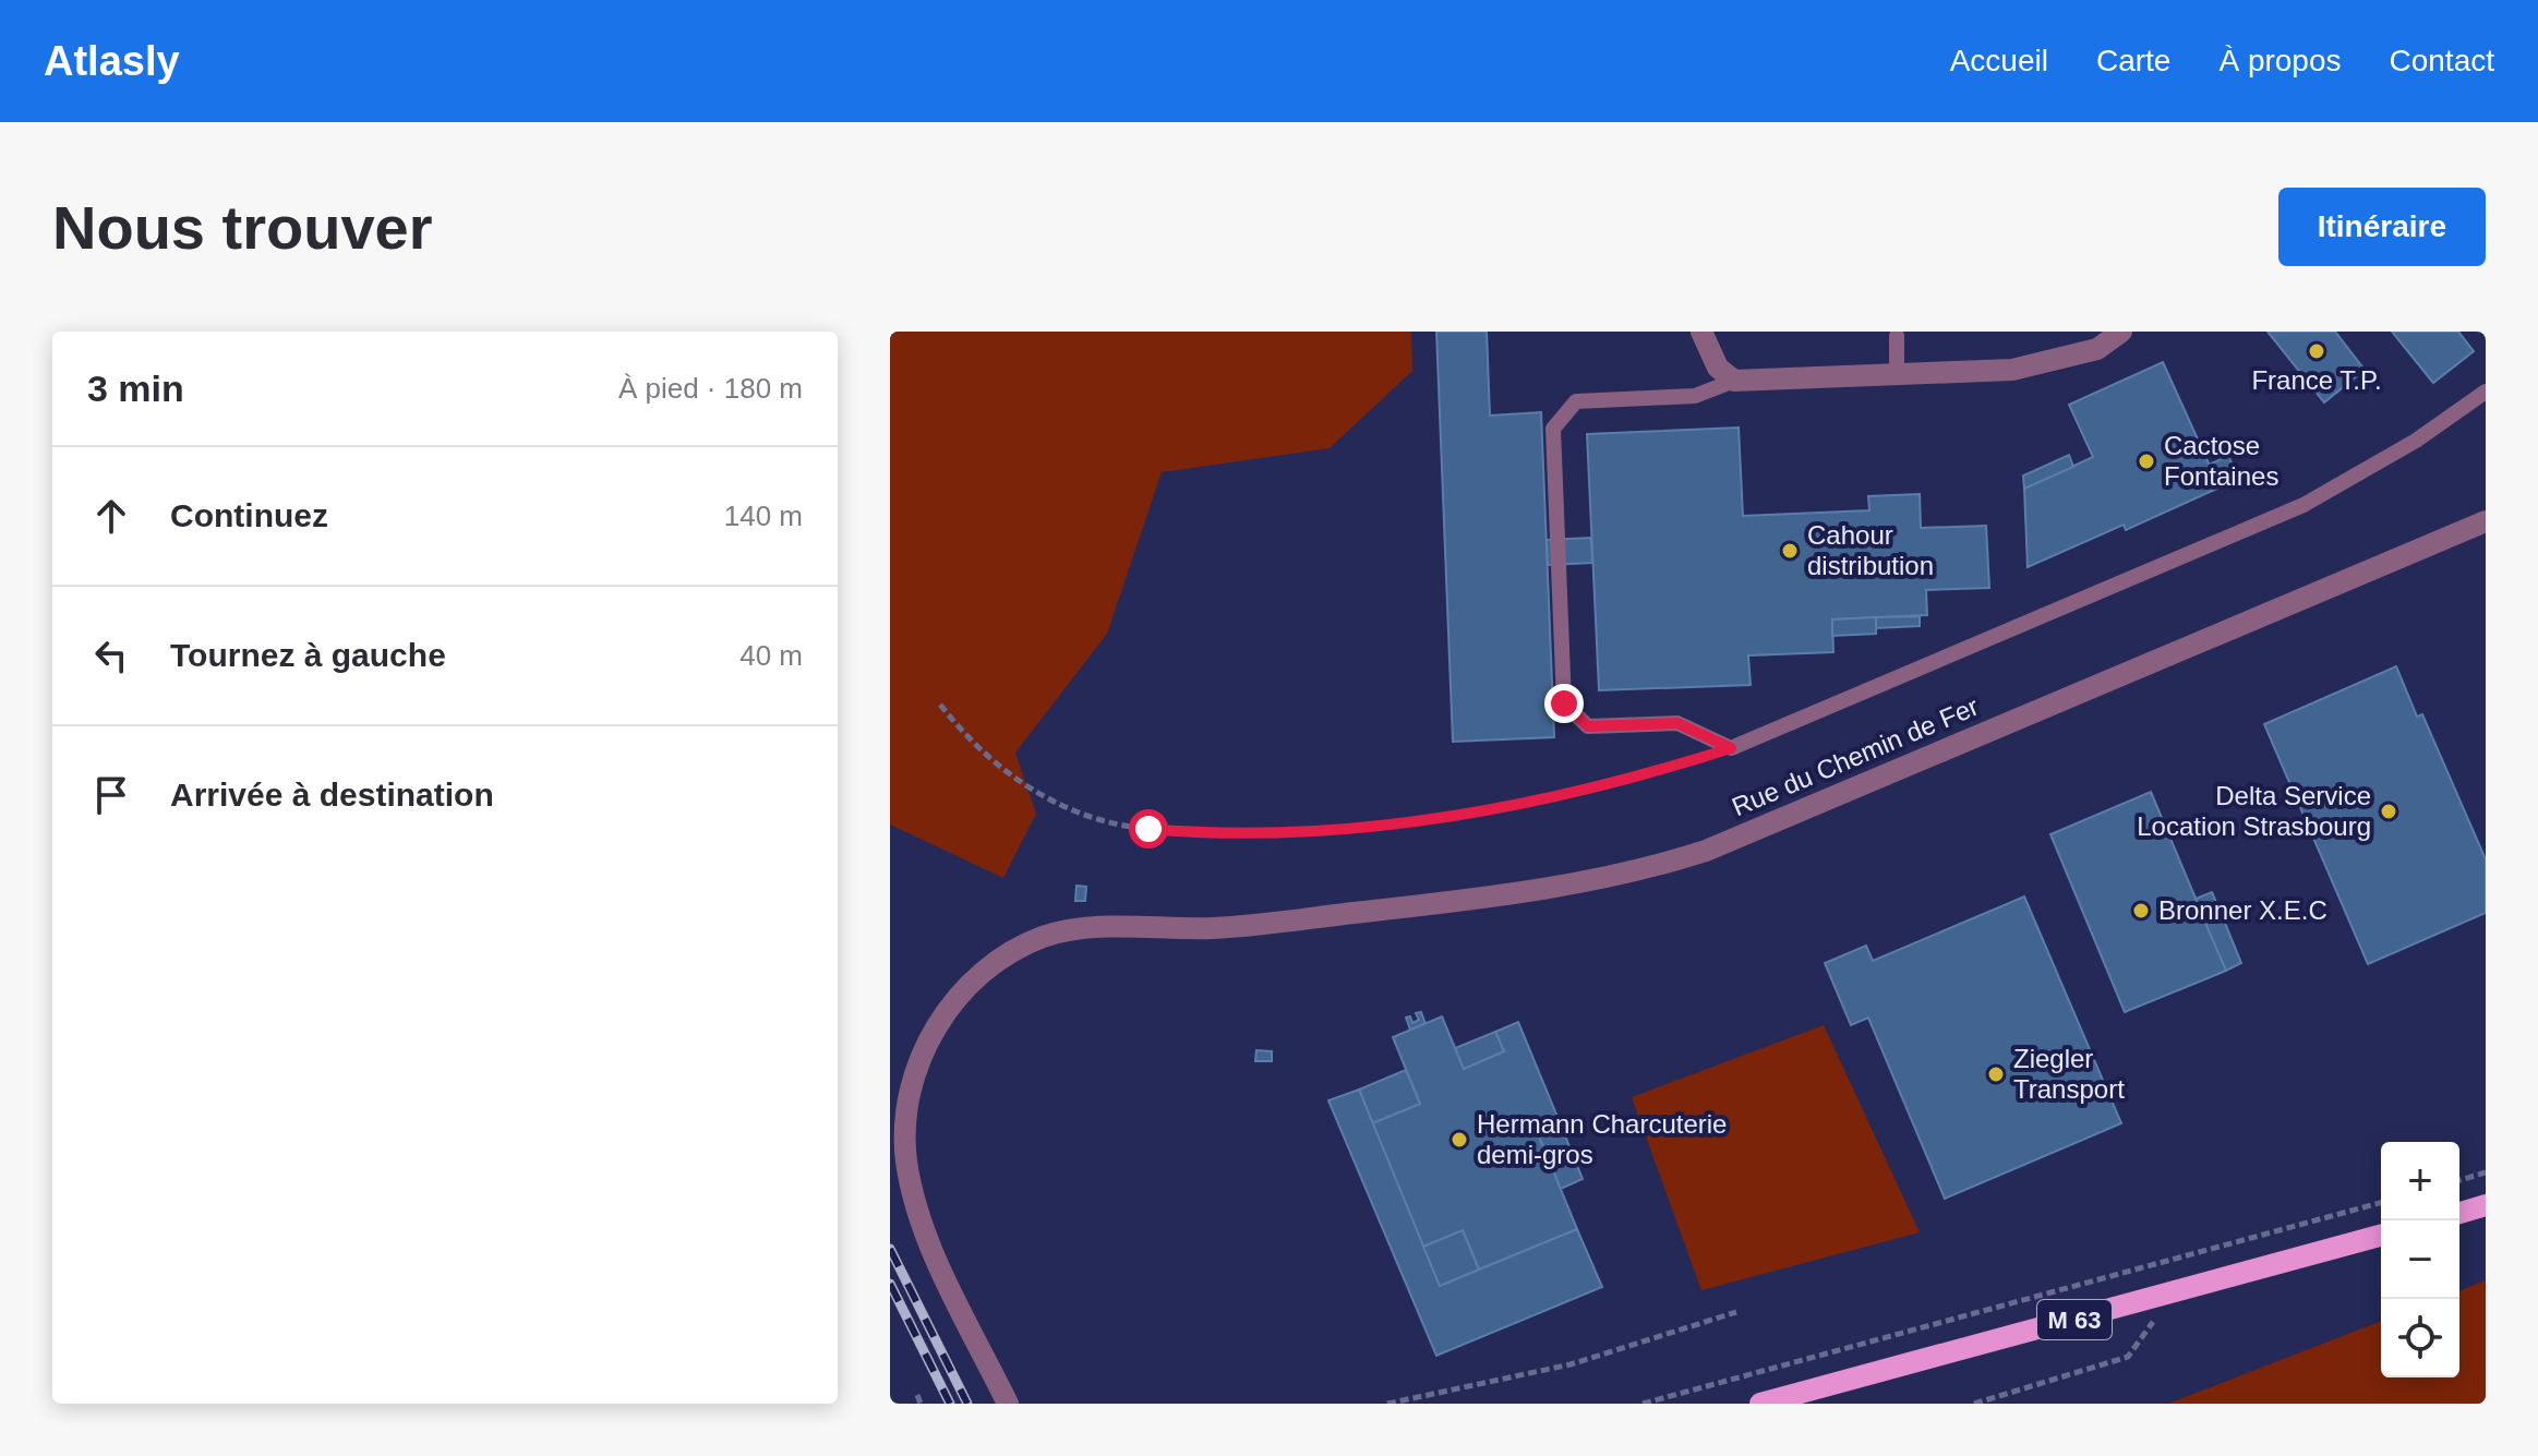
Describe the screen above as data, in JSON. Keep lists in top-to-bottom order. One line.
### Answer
{"streets":{"main road":["M 63"],"street":["Rue du Chemin de Fer"]},"places":["France T.P.","Cactose Fontaines","Cahour distribution","Delta Service Location Strasbourg","Bronner X.E.C","Ziegler Transport","Hermann Charcuterie demi-gros"],"page":{"header":"Atlasly","nav":["Accueil","Carte","À propos","Contact"],"buttons":"Itinéraire","title":"Nous trouver","heading":["3 min","À pied · 180 m"],"list":[["Continuez","140 m"],["Tournez à gauche","40 m"],"Arrivée à destination"],"map_buttons":["+","−"]}}
